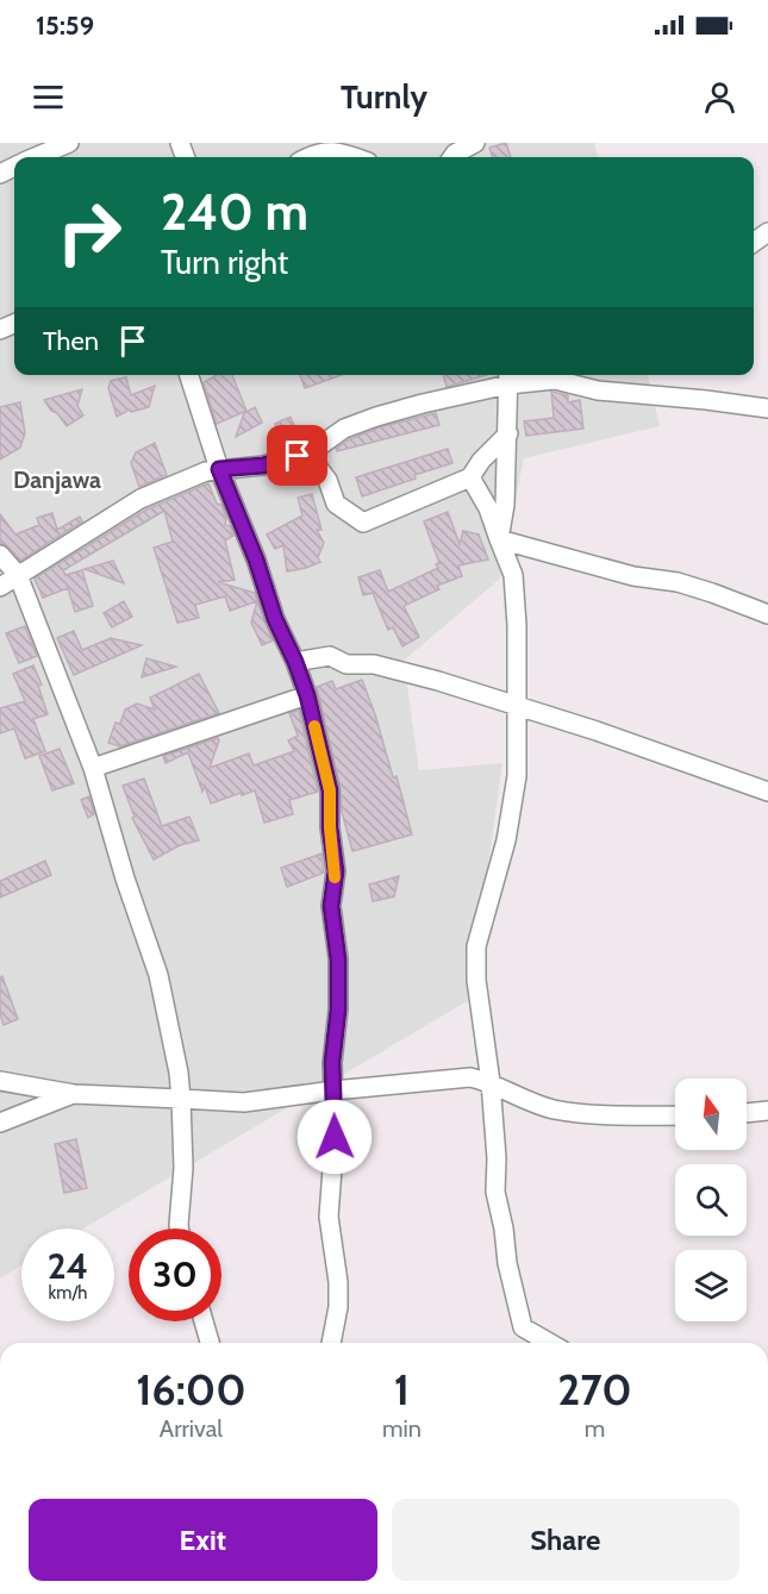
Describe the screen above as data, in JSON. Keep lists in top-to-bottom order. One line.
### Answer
{"districts":["Danjawa"],"north":"top","page":{"status":"15:59","header":"Turnly","turn":["240 m","Turn right"],"then":"Then","speed":"24 km/h","limit":"30","eta":["16:00","Arrival","1","min","270","m"],"buttons":["Exit","Share"]}}
